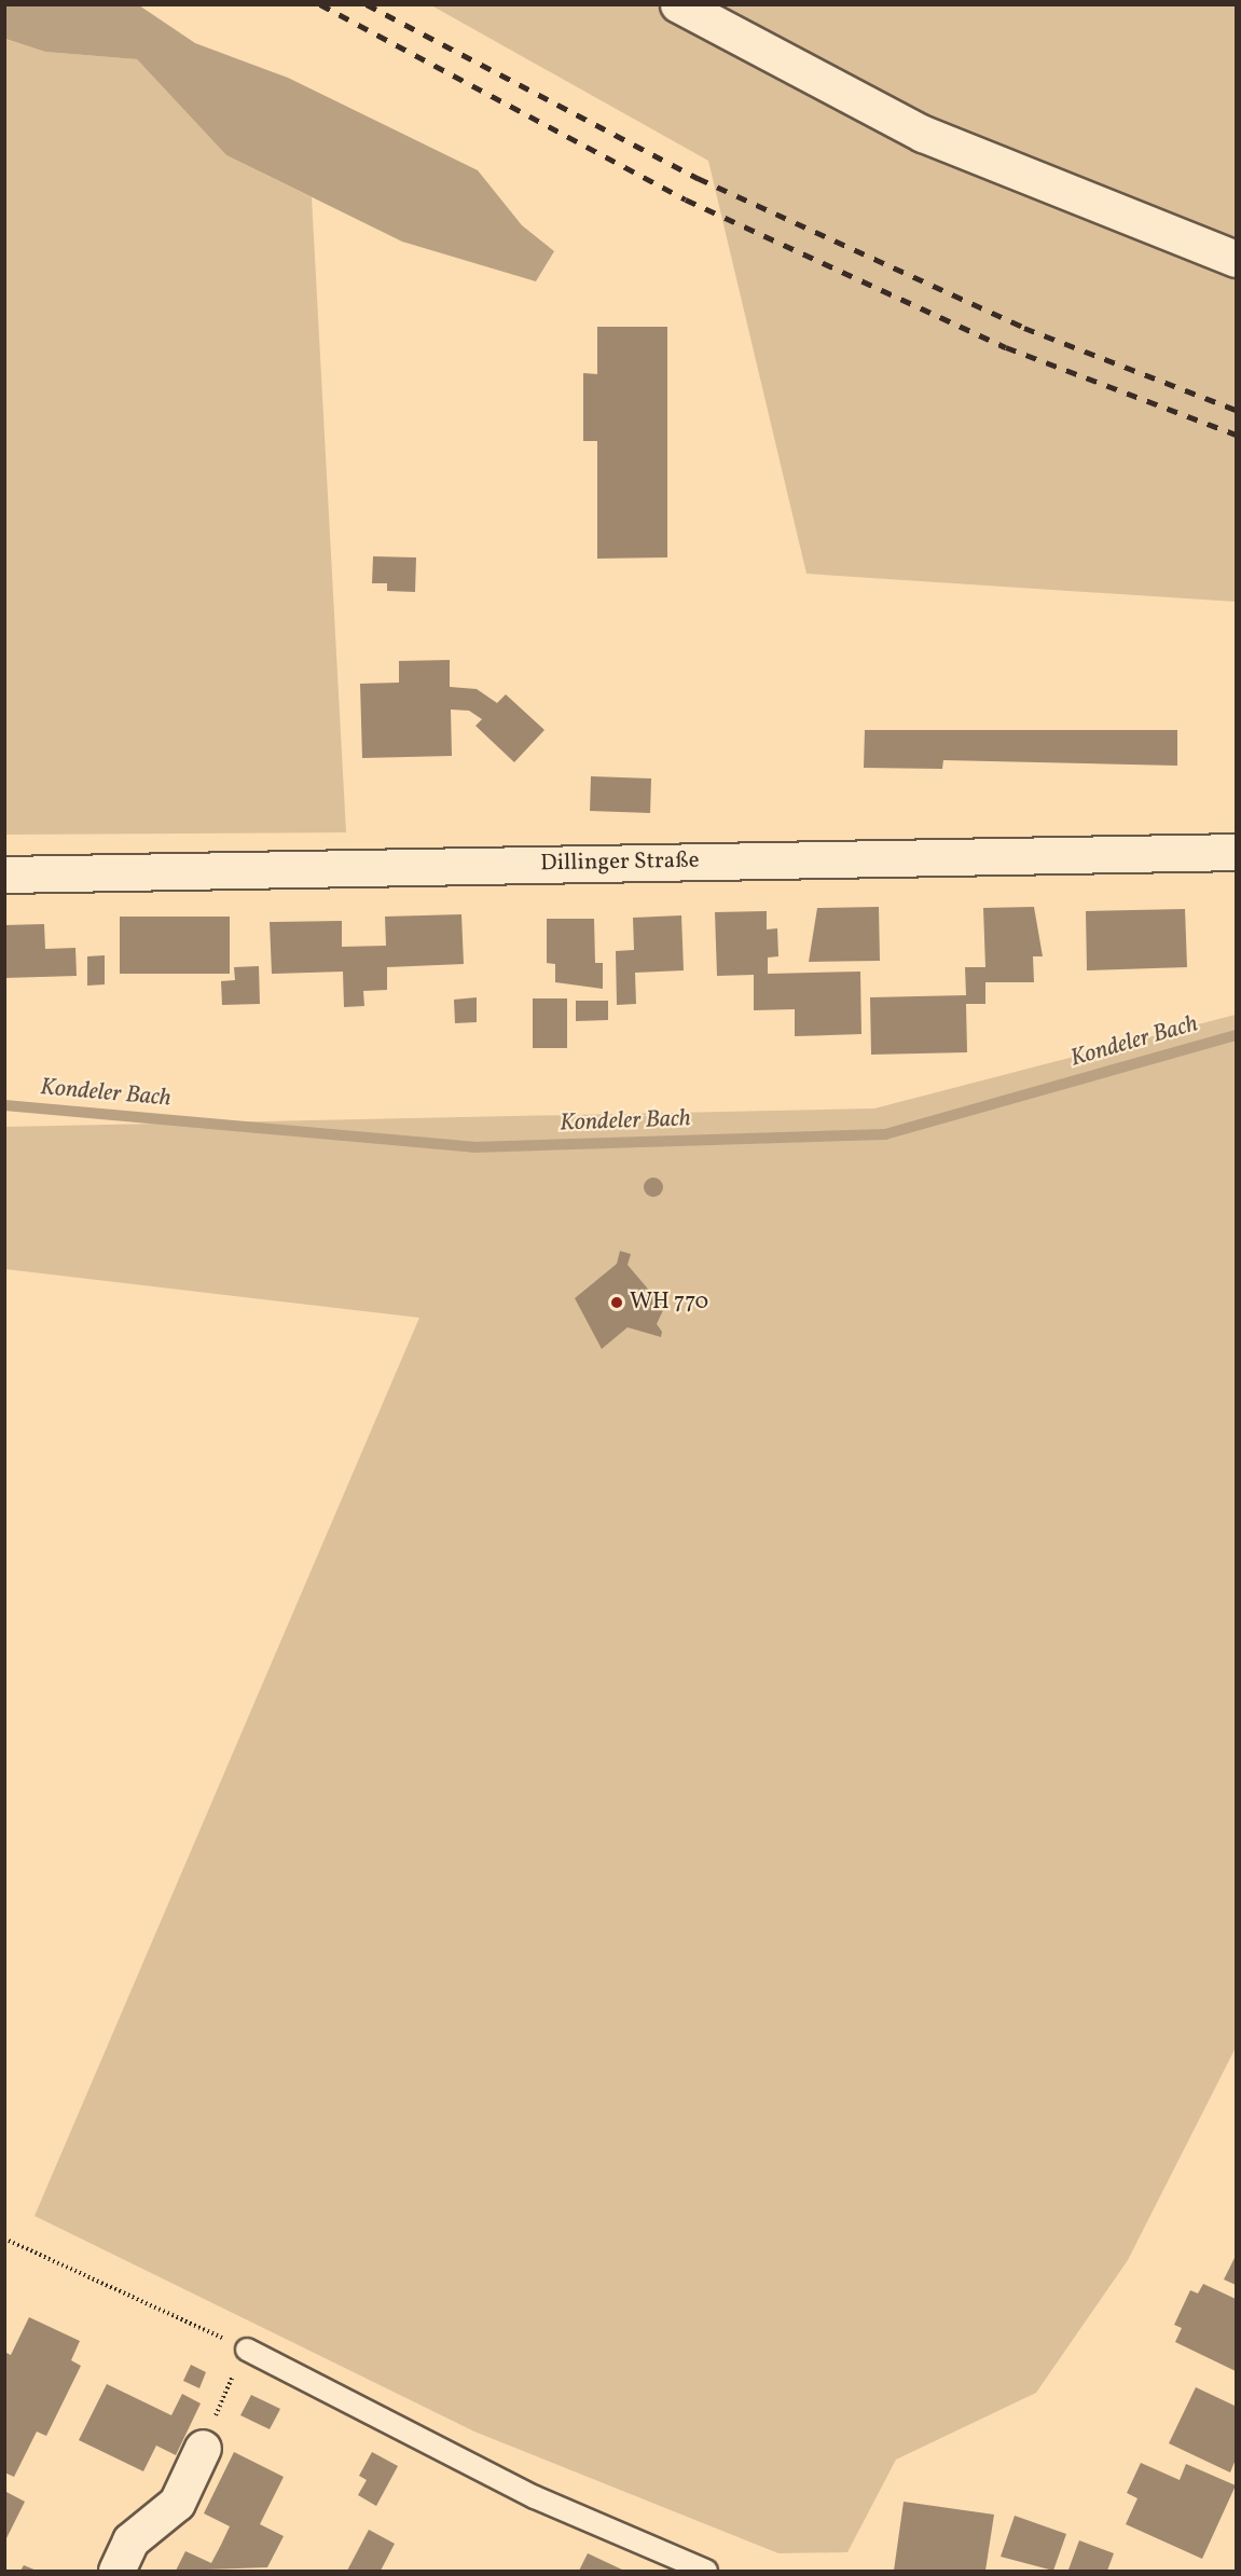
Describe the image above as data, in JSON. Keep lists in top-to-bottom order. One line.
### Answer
{"streets":{"street":["Dillinger Straße"]},"water":["Kondeler Bach"],"places":["WH 770"]}
